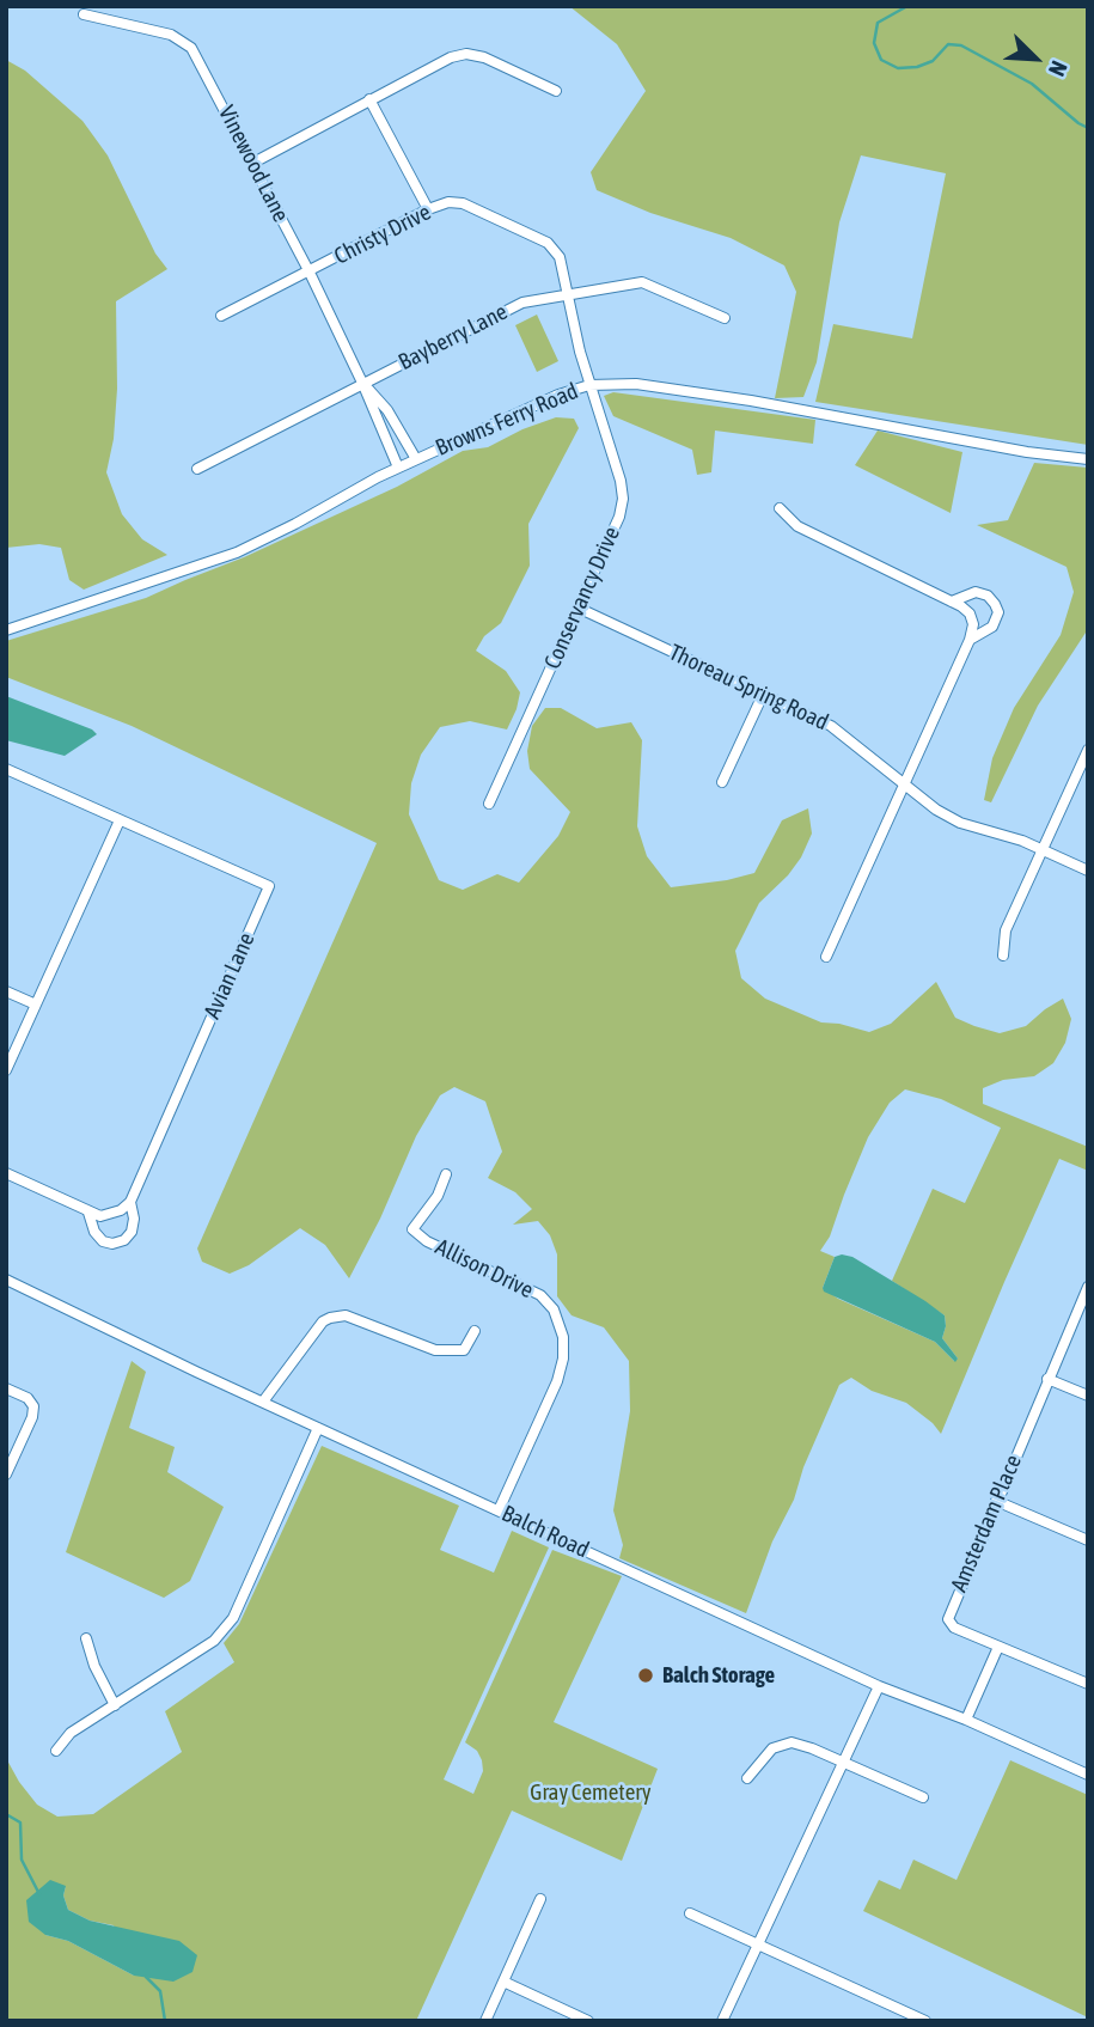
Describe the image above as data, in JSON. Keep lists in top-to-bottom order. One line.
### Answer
{"streets":{"street":["Vinewood Lane","Christy Drive","Bayberry Lane","Browns Ferry Road","Conservancy Drive","Thoreau Spring Road","Avian Lane","Allison Drive","Amsterdam Place","Balch Road"]},"crossings":[["Vinewood Lane","Christy Drive"],["Vinewood Lane","Bayberry Lane"],["Vinewood Lane","Browns Ferry Road"],["Christy Drive","Bayberry Lane"],["Christy Drive","Browns Ferry Road"],["Christy Drive","Conservancy Drive"],["Browns Ferry Road","Conservancy Drive"],["Conservancy Drive","Thoreau Spring Road"],["Allison Drive","Balch Road"]],"parks":["Gray Cemetery"],"places":["Balch Storage"],"north":"bottom right"}
